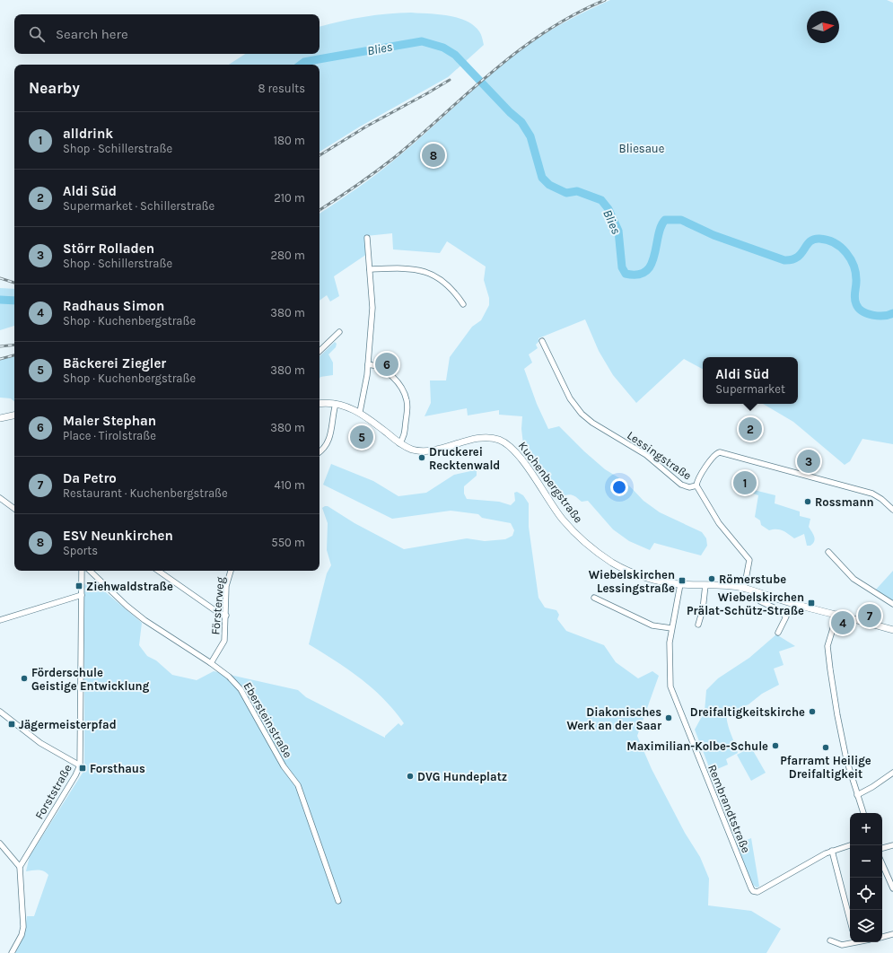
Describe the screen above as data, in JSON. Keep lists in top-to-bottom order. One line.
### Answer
{"streets":{"main road":["Kuchenbergstraße"],"street":["Lessingstraße","Försterweg","Ebersteinstraße","Forststraße","Rembrandtstraße"]},"crossings":[["Lessingstraße","Kuchenbergstraße"],["Kuchenbergstraße","Rembrandtstraße"],["Försterweg","Ebersteinstraße"]],"water":["Blies"],"parks":["Bliesaue"],"places":{"other":["Druckerei Recktenwald","Rossmann","Römerstube","Förderschule Geistige Entwicklung","Dreifaltigkeitskirche","Diakonisches Werk an der Saar","Maximilian-Kolbe-Schule","Pfarramt Heilige Dreifaltigkeit","DVG Hundeplatz"],"transit":["Wiebelskirchen Lessingstraße","Ziehwaldstraße","Wiebelskirchen Prälat-Schütz-Straße","Jägermeisterpfad","Forsthaus"]},"north":"right","page":{"search":"Search here","heading":["Nearby","8 results"],"list":[{"mark":"1","name":"alldrink","note":"Shop · Schillerstraße","value":"180 m"},{"mark":"2","name":"Aldi Süd","note":"Supermarket · Schillerstraße","value":"210 m"},{"mark":"3","name":"Störr Rolladen","note":"Shop · Schillerstraße","value":"280 m"},{"mark":"4","name":"Radhaus Simon","note":"Shop · Kuchenbergstraße","value":"380 m"},{"mark":"5","name":"Bäckerei Ziegler","note":"Shop · Kuchenbergstraße","value":"380 m"},{"mark":"6","name":"Maler Stephan","note":"Place · Tirolstraße","value":"380 m"},{"mark":"7","name":"Da Petro","note":"Restaurant · Kuchenbergstraße","value":"410 m"},{"mark":"8","name":"ESV Neunkirchen","note":"Sports","value":"550 m"}],"pins":["8","6","2","5","3","1","7","4"],"popup":["Aldi Süd","Supermarket"],"map_buttons":["+","−"]}}
